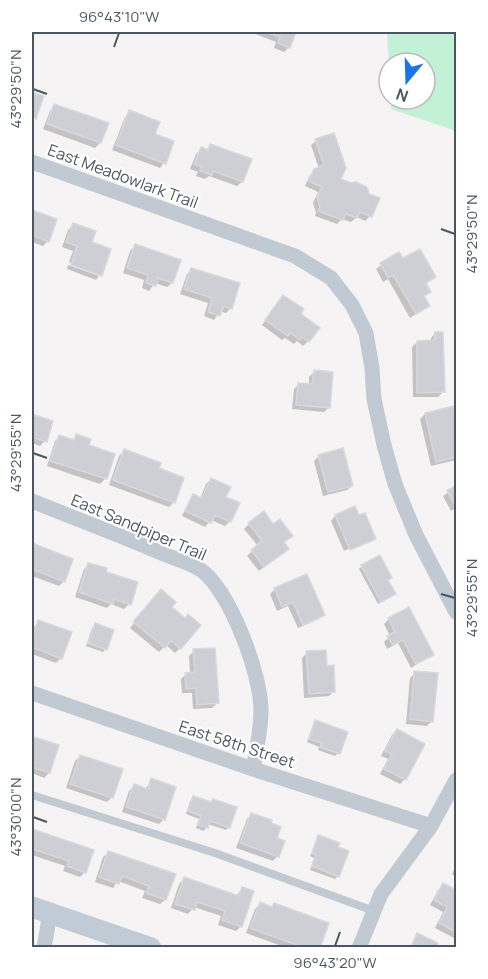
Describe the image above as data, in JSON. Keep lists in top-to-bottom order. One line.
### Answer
{"streets":{"street":["East Meadowlark Trail","East Sandpiper Trail","East 58th Street"]},"crossings":[["East Sandpiper Trail","East 58th Street"]],"north":"bottom","coordinates":["96°43'10\"W","43°29'50\"N","43°29'55\"N","43°30'00\"N","96°43'20\"W"]}
